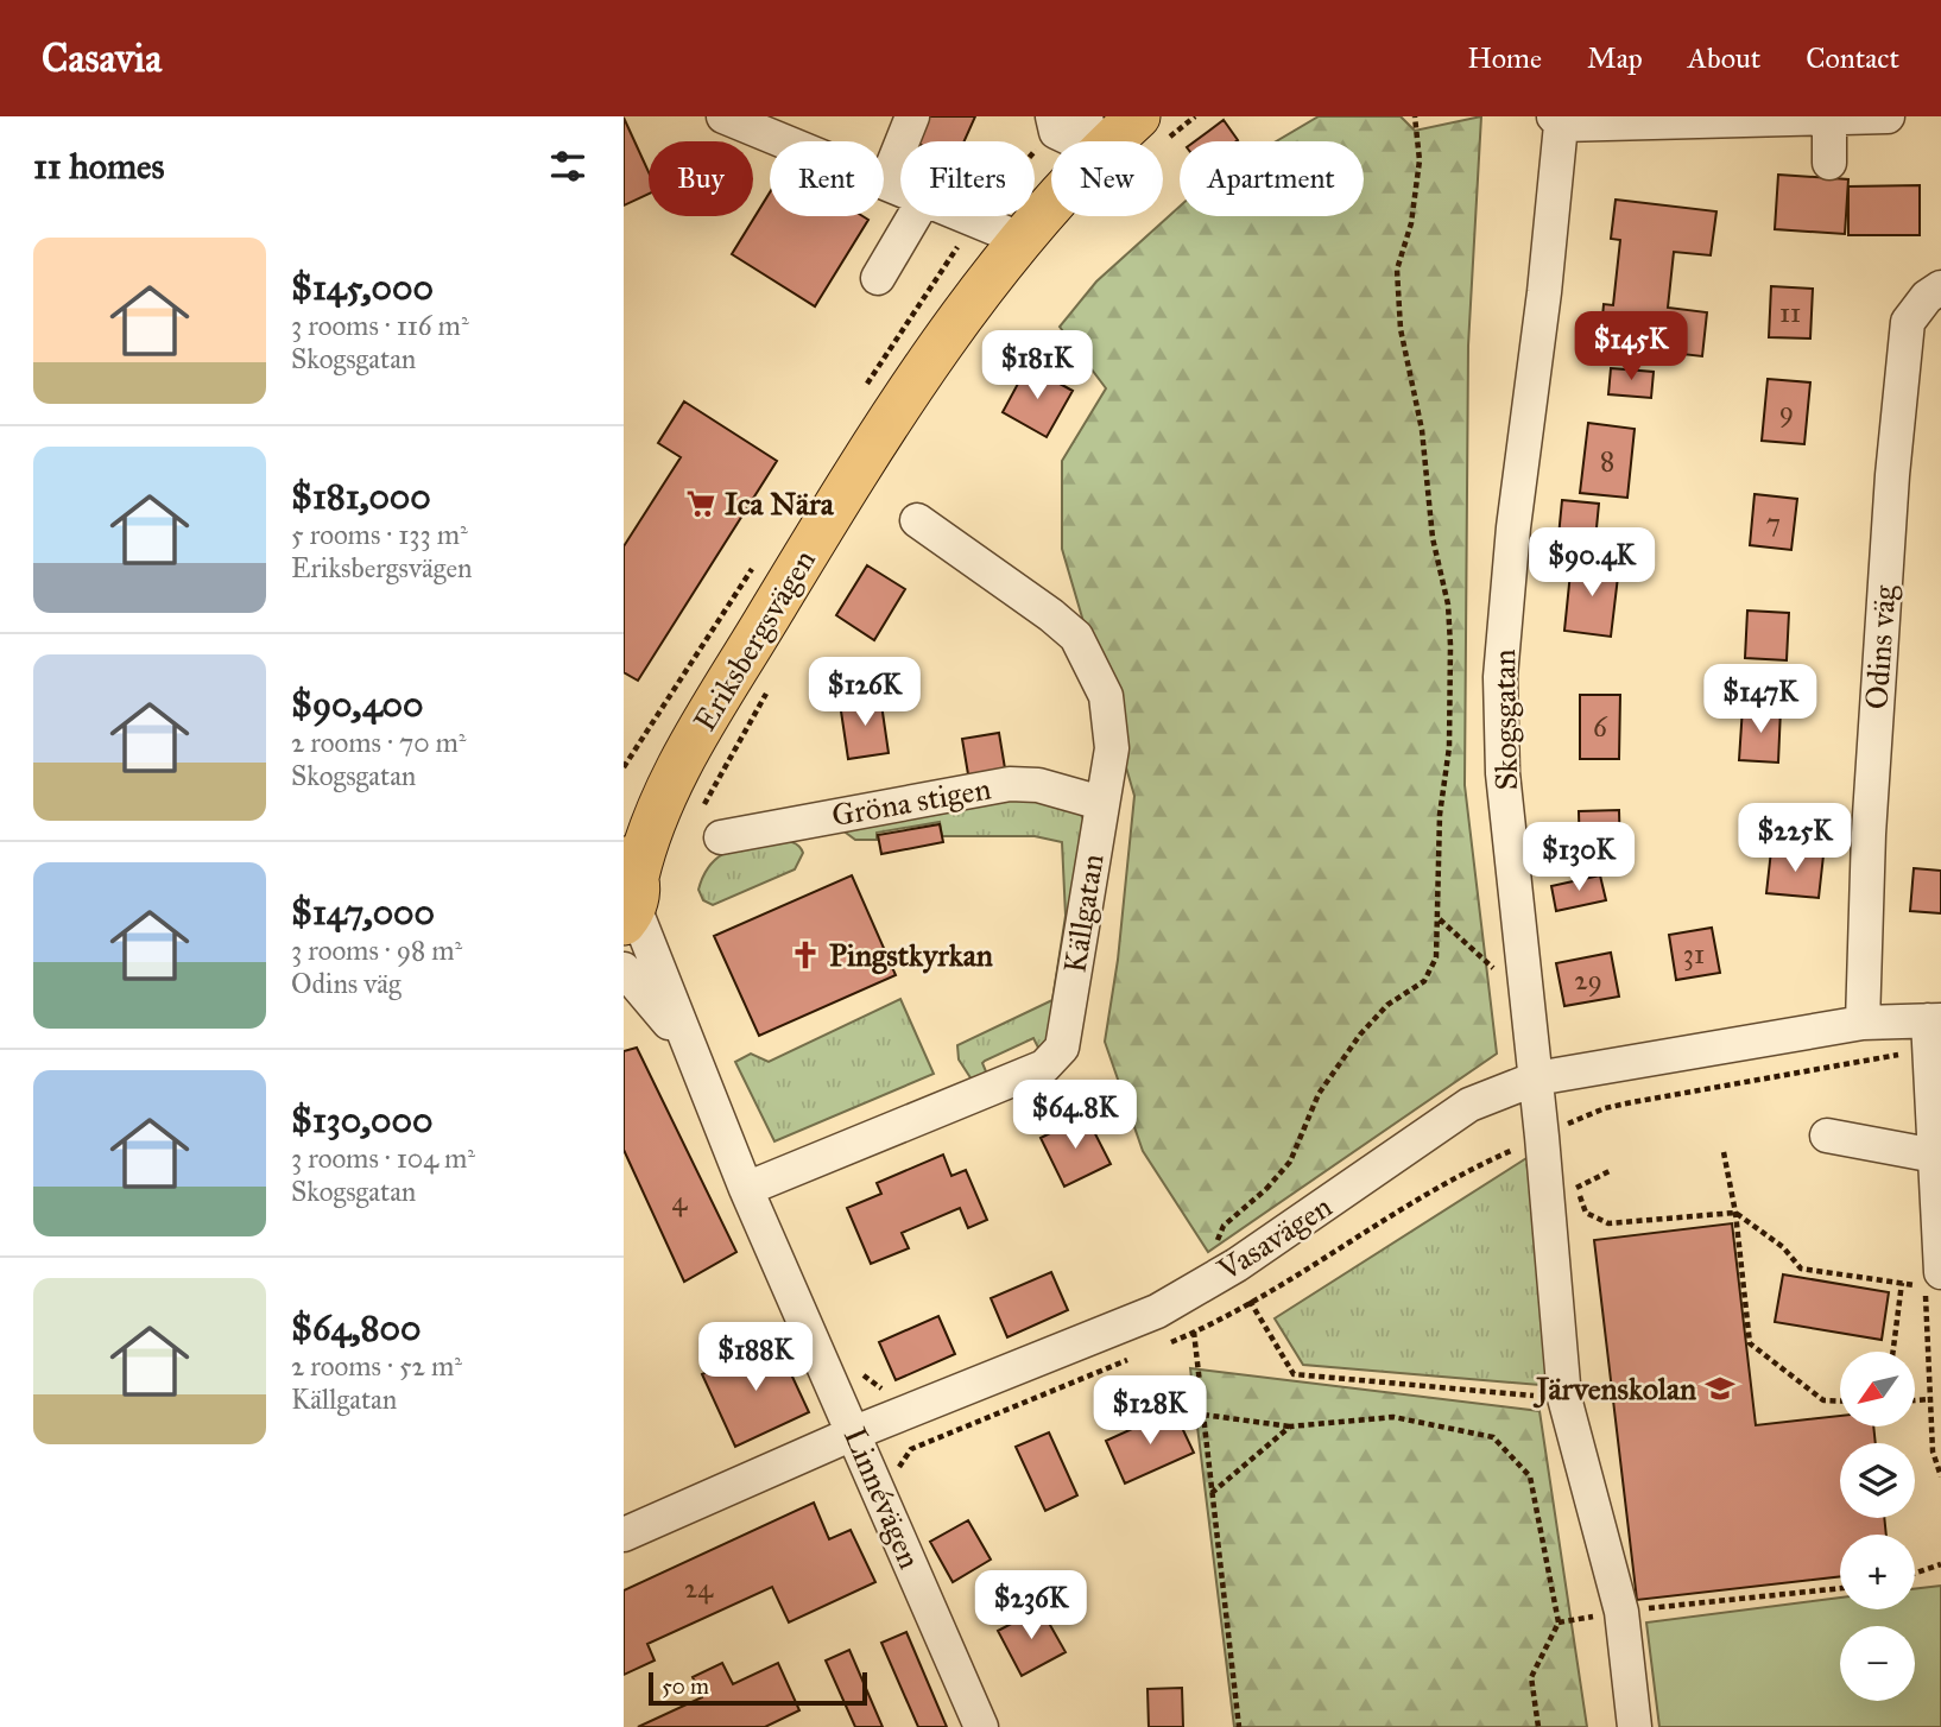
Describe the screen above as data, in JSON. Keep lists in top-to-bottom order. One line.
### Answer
{"streets":{"main road":["Eriksbergsvägen"],"street":["Odins väg","Skogsgatan","Gröna stigen","Källgatan","Vasavägen","Linnévägen"]},"crossings":[["Eriksbergsvägen","Linnévägen"],["Odins väg","Vasavägen"],["Skogsgatan","Vasavägen"],["Gröna stigen","Källgatan"],["Källgatan","Linnévägen"],["Vasavägen","Linnévägen"]],"places":{"supermarket":["Ica Nära"],"church":["Pingstkyrkan"],"school or university":["Järvenskolan"]},"house_numbers":["11","9","8","7","6","31","29","4","24"],"scale_bar":"50 m","north":"bottom left","page":{"header":"Casavia","nav":["Home","Map","About","Contact"],"heading":"11 homes","chip":["Buy","Rent","Filters","New","Apartment"],"list":[{"name":"$145,000","note":"3 rooms · 116 m² · Skogsgatan"},{"name":"$181,000","note":"5 rooms · 133 m² · Eriksbergsvägen"},{"name":"$90,400","note":"2 rooms · 70 m² · Skogsgatan"},{"name":"$147,000","note":"3 rooms · 98 m² · Odins väg"},{"name":"$130,000","note":"3 rooms · 104 m² · Skogsgatan"},{"name":"$64,800","note":"2 rooms · 52 m² · Källgatan"}],"price":["$145K","$181K","$90.4K","$126K","$147K","$225K","$130K","$64.8K","$188K","$128K","$236K"],"map_buttons":["+","−"],"scale":"50 m"}}
